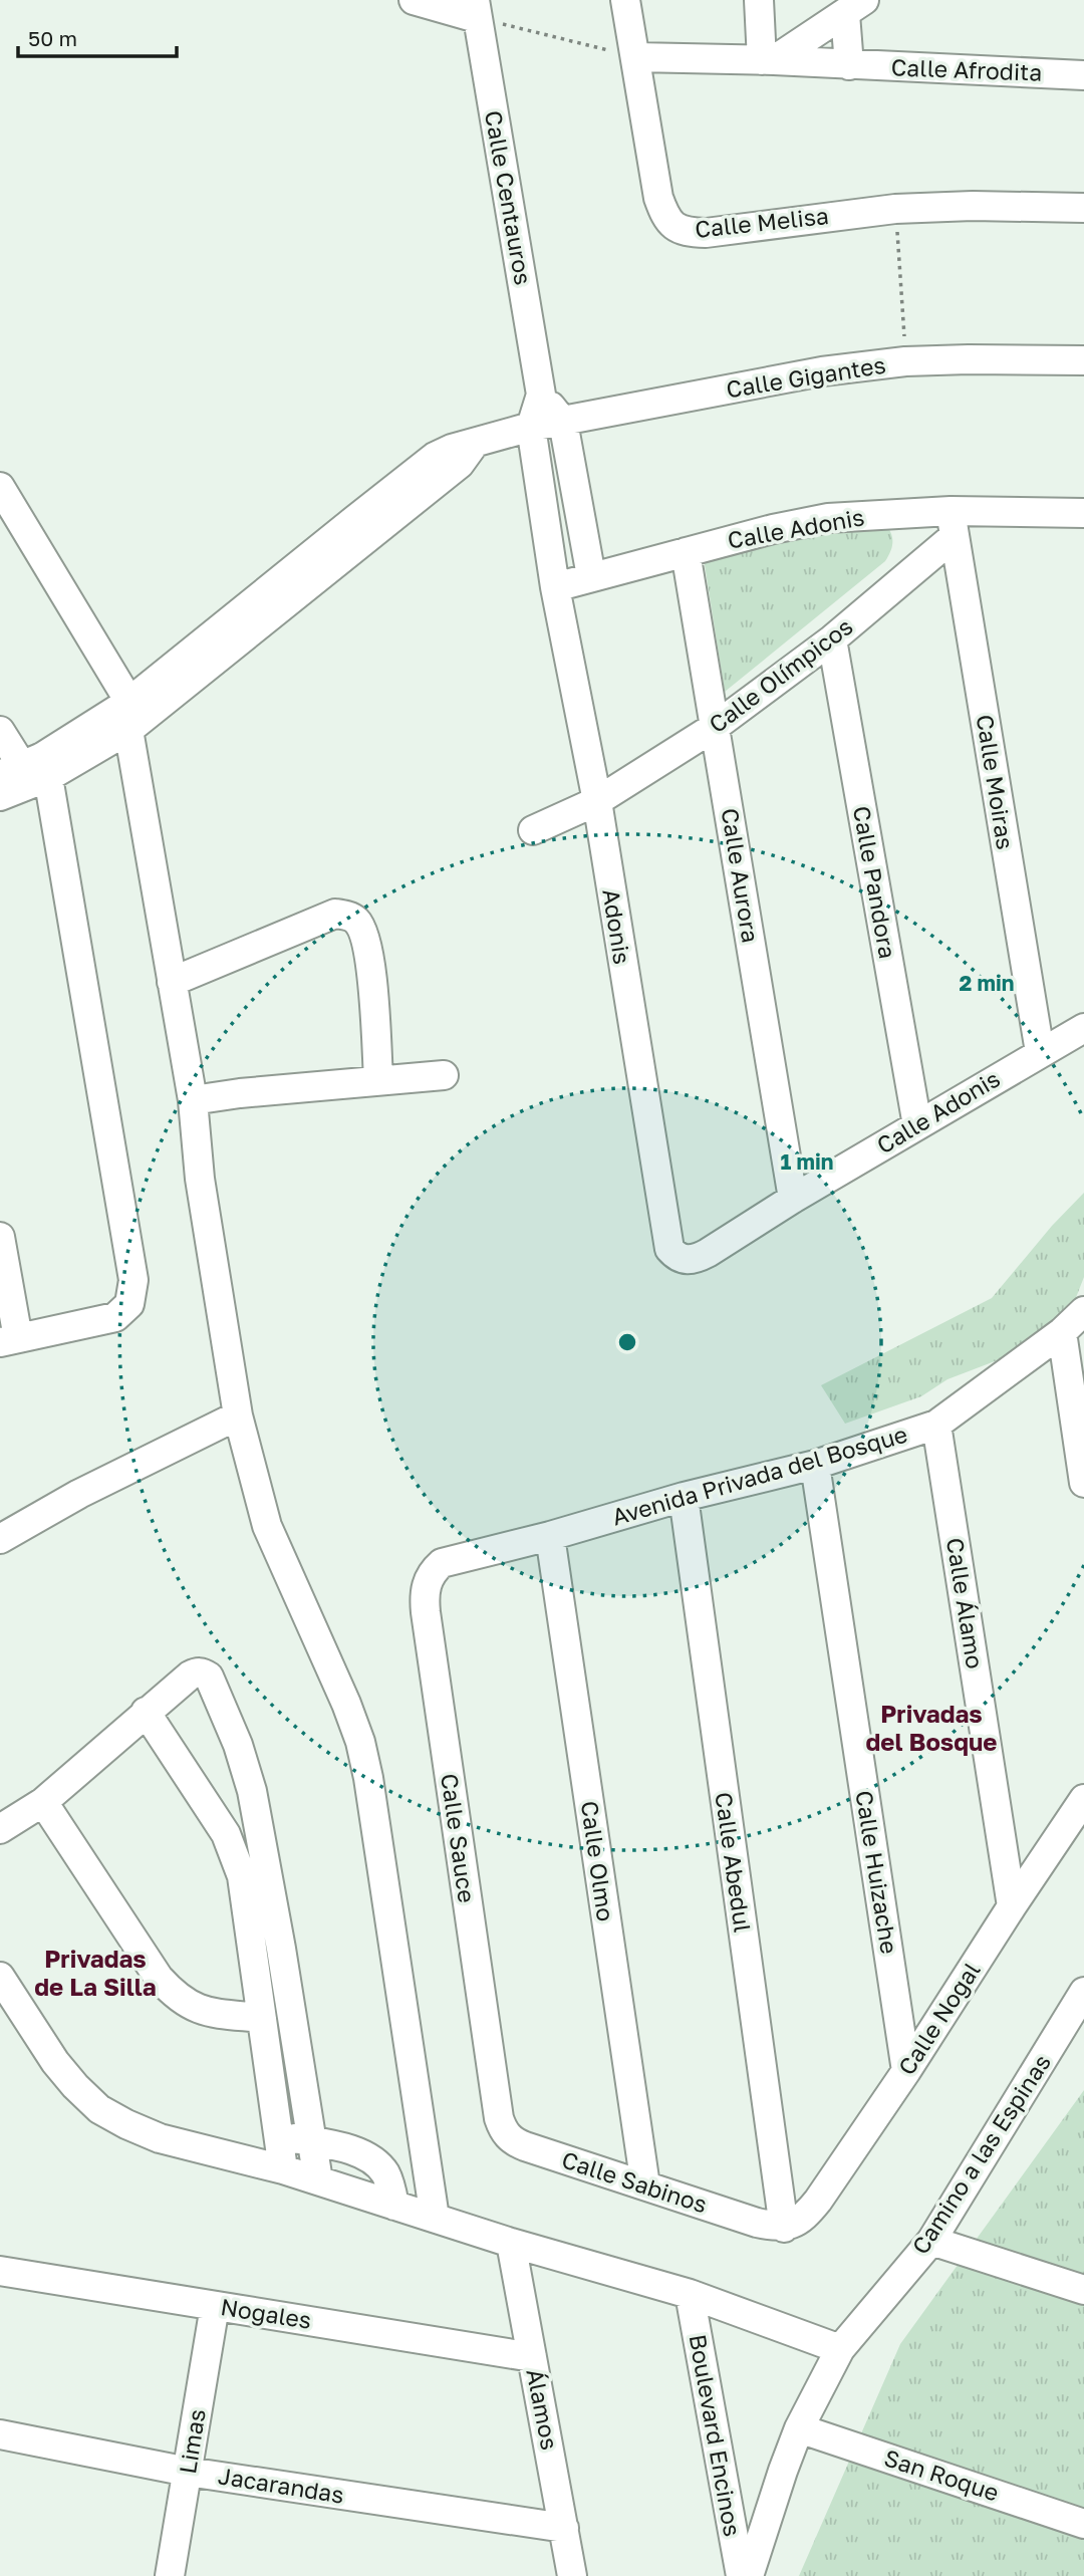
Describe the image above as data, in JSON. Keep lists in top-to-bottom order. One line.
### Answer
{"streets":{"street":["Calle Afrodita","Calle Centauros","Calle Melisa","Calle Gigantes","Calle Adonis","Calle Olímpicos","Calle Moiras","Calle Aurora","Calle Pandora","Adonis","Avenida Privada del Bosque","Calle Álamo","Calle Sauce","Calle Olmo","Calle Abedul","Calle Huizache","Calle Nogal","Camino a las Espinas","Calle Sabinos","Nogales","Álamos","Boulevard Encinos","Limas","San Roque","Jacarandas"]},"crossings":[["Calle Afrodita","Calle Melisa"],["Calle Centauros","Calle Gigantes"],["Calle Centauros","Calle Adonis"],["Calle Centauros","Adonis"],["Calle Adonis","Calle Olímpicos"],["Calle Adonis","Calle Moiras"],["Calle Adonis","Calle Aurora"],["Calle Adonis","Calle Pandora"],["Calle Adonis","Adonis"],["Calle Olímpicos","Calle Moiras"],["Calle Olímpicos","Calle Aurora"],["Calle Olímpicos","Calle Pandora"],["Calle Olímpicos","Adonis"],["Avenida Privada del Bosque","Calle Álamo"],["Avenida Privada del Bosque","Calle Sauce"],["Avenida Privada del Bosque","Calle Olmo"],["Avenida Privada del Bosque","Calle Abedul"],["Avenida Privada del Bosque","Calle Huizache"],["Calle Álamo","Calle Nogal"],["Calle Sauce","Calle Sabinos"],["Calle Olmo","Calle Sabinos"],["Calle Abedul","Calle Nogal"],["Calle Abedul","Calle Sabinos"],["Calle Huizache","Calle Nogal"],["Calle Nogal","Calle Sabinos"],["Camino a las Espinas","San Roque"],["Nogales","Álamos"],["Nogales","Limas"],["Álamos","Jacarandas"],["Limas","Jacarandas"]],"districts":["Privadas del Bosque","Privadas de La Silla"],"scale_bar":"50 m","rings":["2 min","1 min"]}
